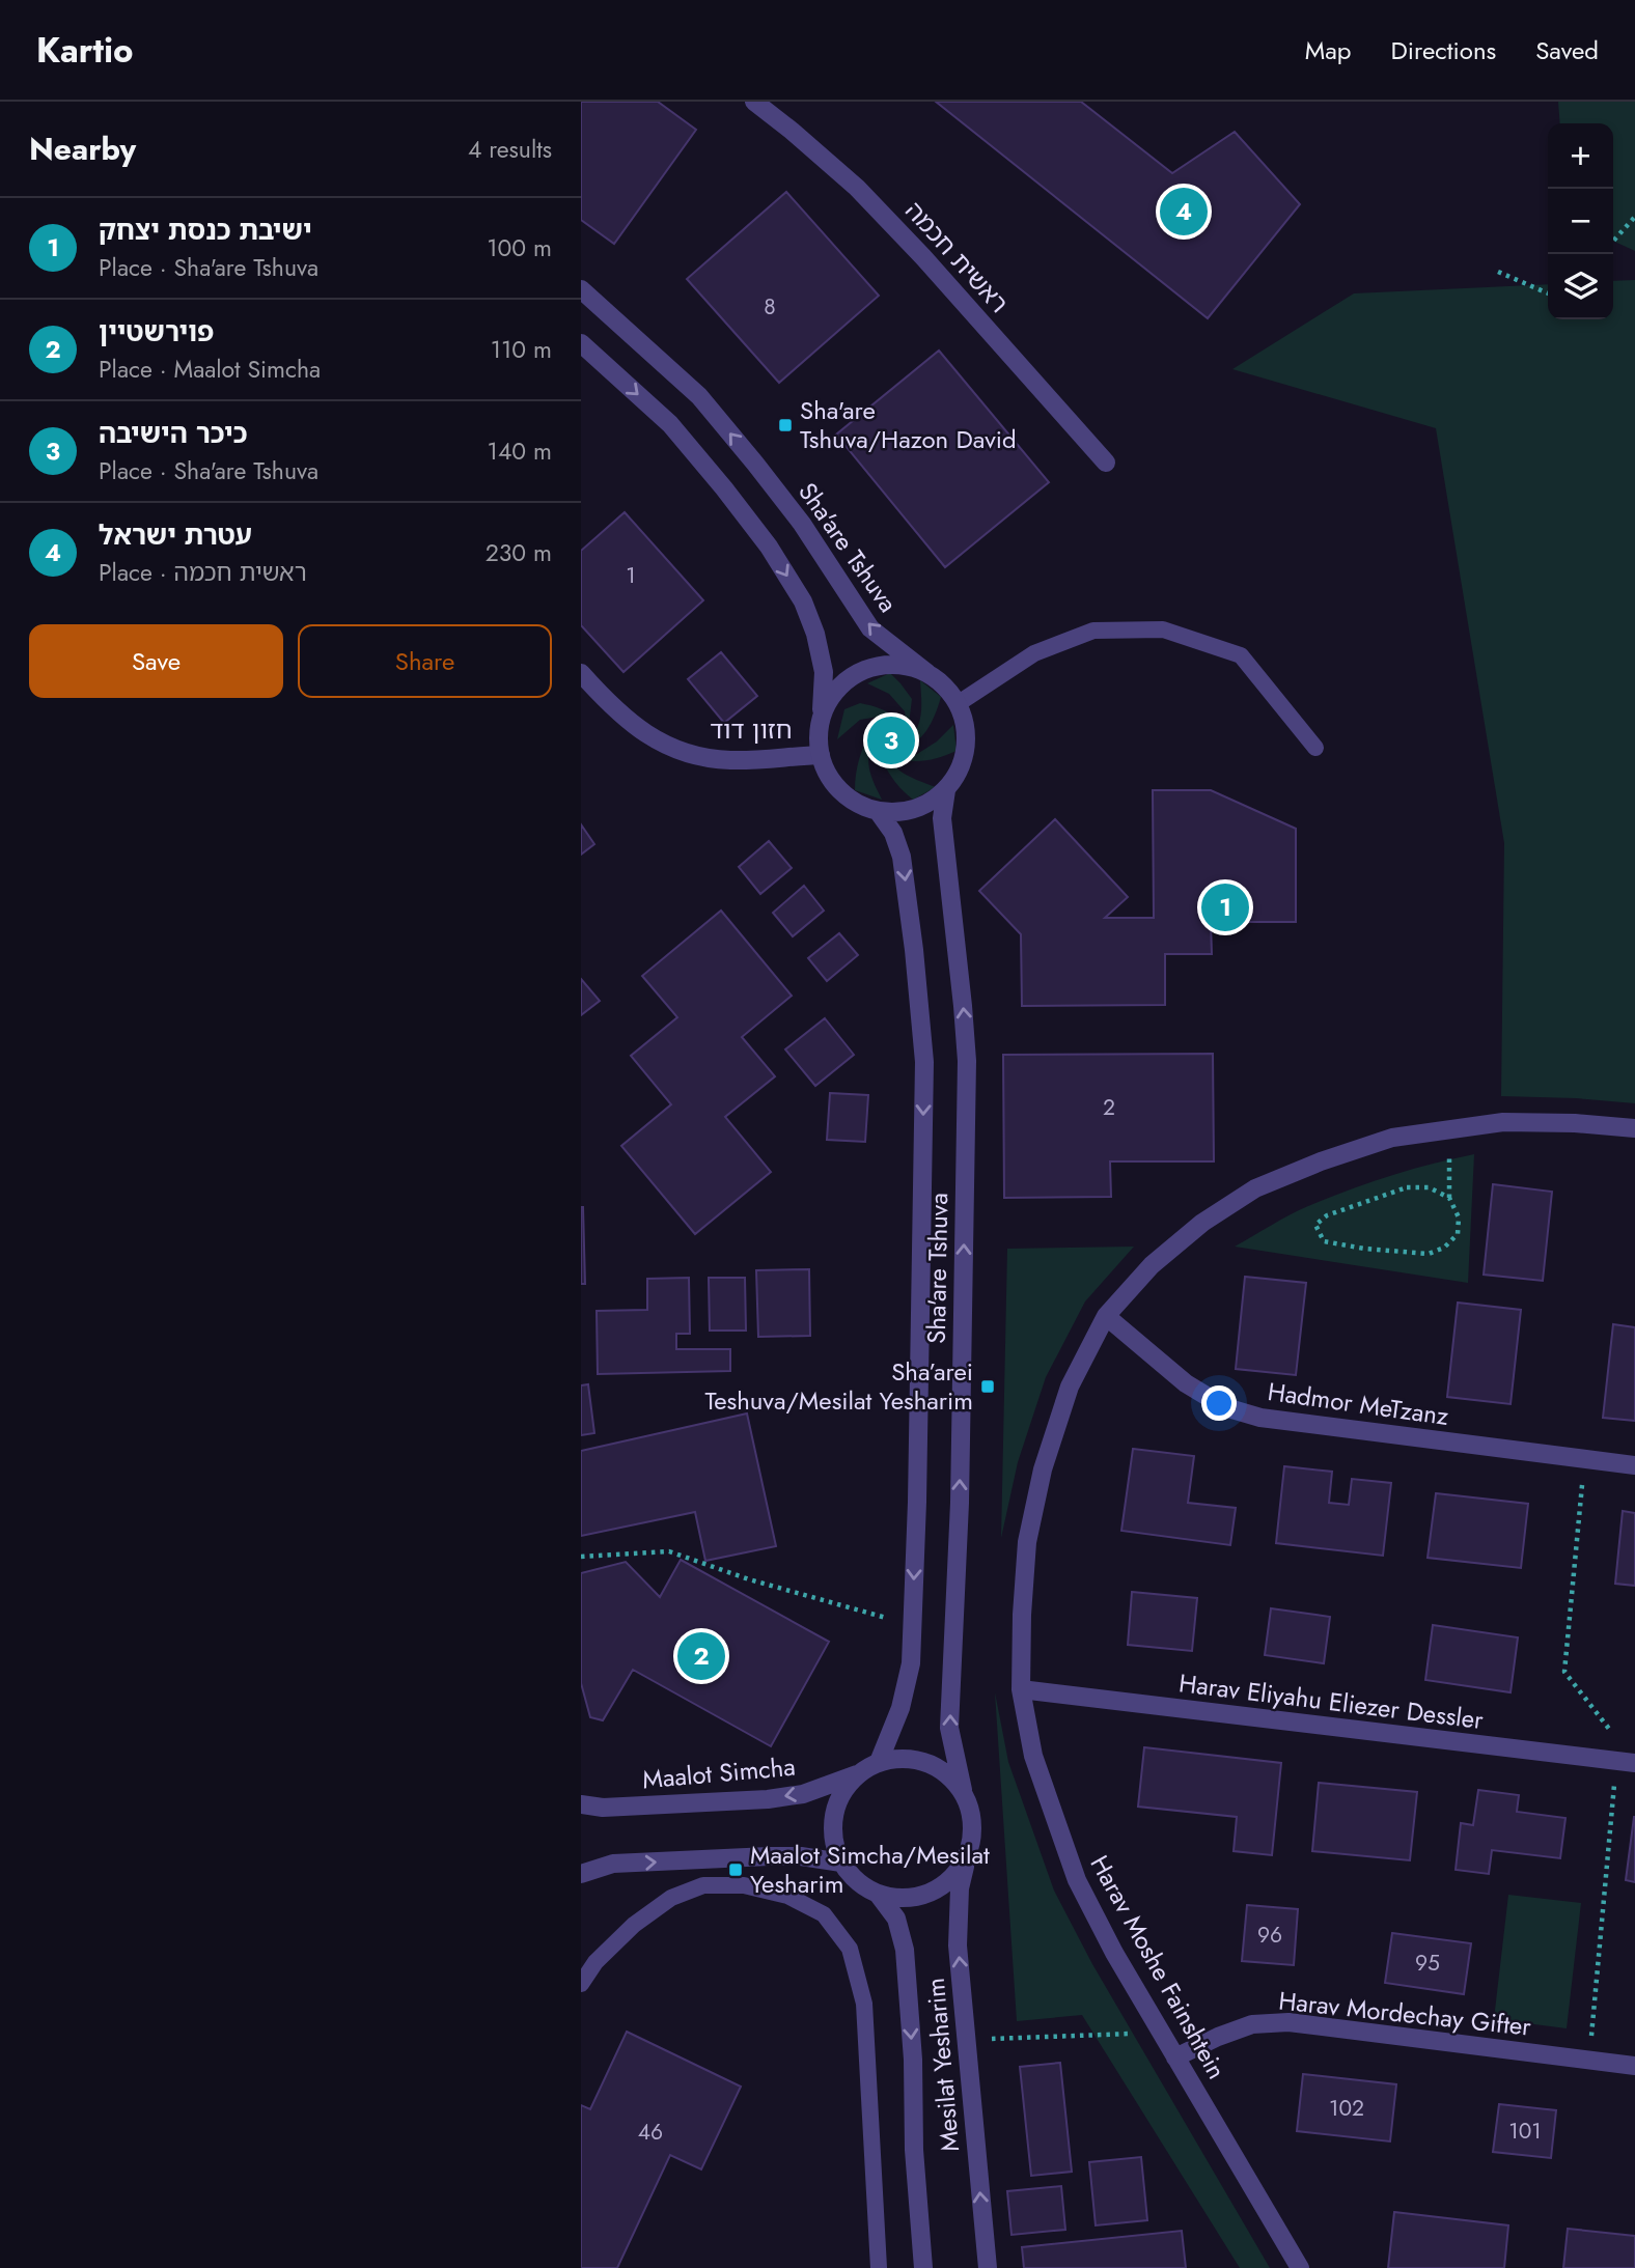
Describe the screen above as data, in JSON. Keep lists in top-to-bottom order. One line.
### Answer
{"streets":{"street":["ראשית חכמה","Sha'are Tshuva","חזון דוד","Hadmor MeTzanz","Harav Eliyahu Eliezer Dessler","Maalot Simcha","Harav Moshe Fainshtein","Harav Mordechay Gifter","Mesilat Yesharim"]},"crossings":[["Sha'are Tshuva","חזון דוד"],["Sha'are Tshuva","Maalot Simcha"],["Sha'are Tshuva","Mesilat Yesharim"],["Hadmor MeTzanz","Harav Moshe Fainshtein"],["Harav Eliyahu Eliezer Dessler","Harav Moshe Fainshtein"],["Maalot Simcha","Mesilat Yesharim"],["Harav Moshe Fainshtein","Harav Mordechay Gifter"]],"places":{"transit":["Sha'are Tshuva/Hazon David","Sha’arei Teshuva/Mesilat Yesharim","Maalot Simcha/Mesilat Yesharim"]},"house_numbers":["8","1","2","96","95","102","101","46"],"page":{"header":"Kartio","nav":["Map","Directions","Saved"],"heading":["Nearby","4 results"],"map_buttons":["+","−"],"pins":["4","3","1","2"],"list":[{"mark":"1","name":"ישיבת כנסת יצחק","note":"Place · Sha'are Tshuva","value":"100 m"},{"mark":"2","name":"פוירשטיין","note":"Place · Maalot Simcha","value":"110 m"},{"mark":"3","name":"כיכר הישיבה","note":"Place · Sha'are Tshuva","value":"140 m"},{"mark":"4","name":"עטרת ישראל","note":"Place · ראשית חכמה","value":"230 m"}],"buttons":["Save","Share"]}}
